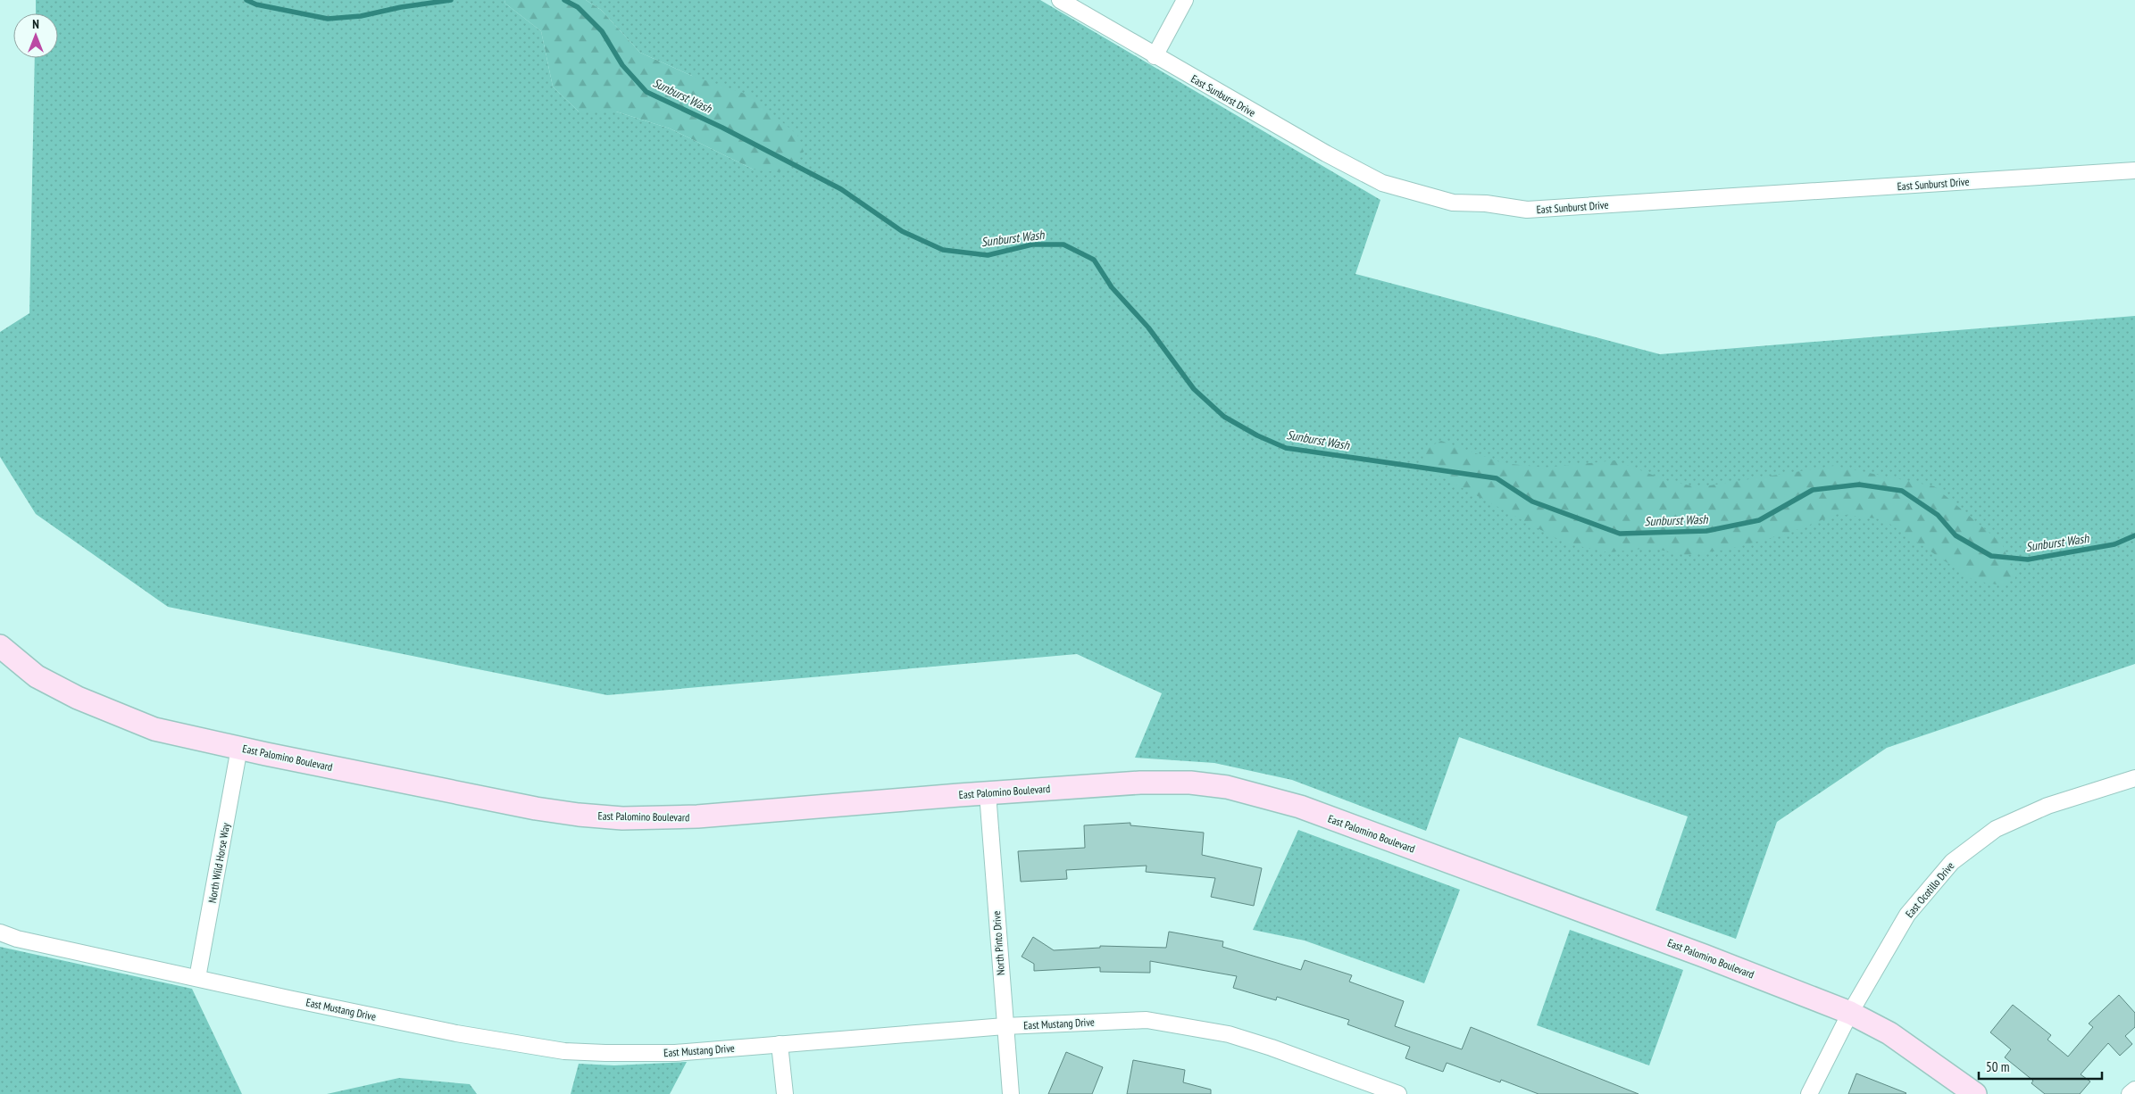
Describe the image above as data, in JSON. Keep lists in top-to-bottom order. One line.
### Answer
{"streets":{"street":["East Sunburst Drive","East Palomino Boulevard","North Wild Horse Way","East Ocotillo Drive","North Pinto Drive","East Mustang Drive"]},"crossings":[["East Palomino Boulevard","North Wild Horse Way"],["East Palomino Boulevard","East Ocotillo Drive"],["East Palomino Boulevard","North Pinto Drive"],["North Wild Horse Way","East Mustang Drive"],["North Pinto Drive","East Mustang Drive"]],"water":["Sunburst Wash"],"scale_bar":"50 m","north":"top"}
